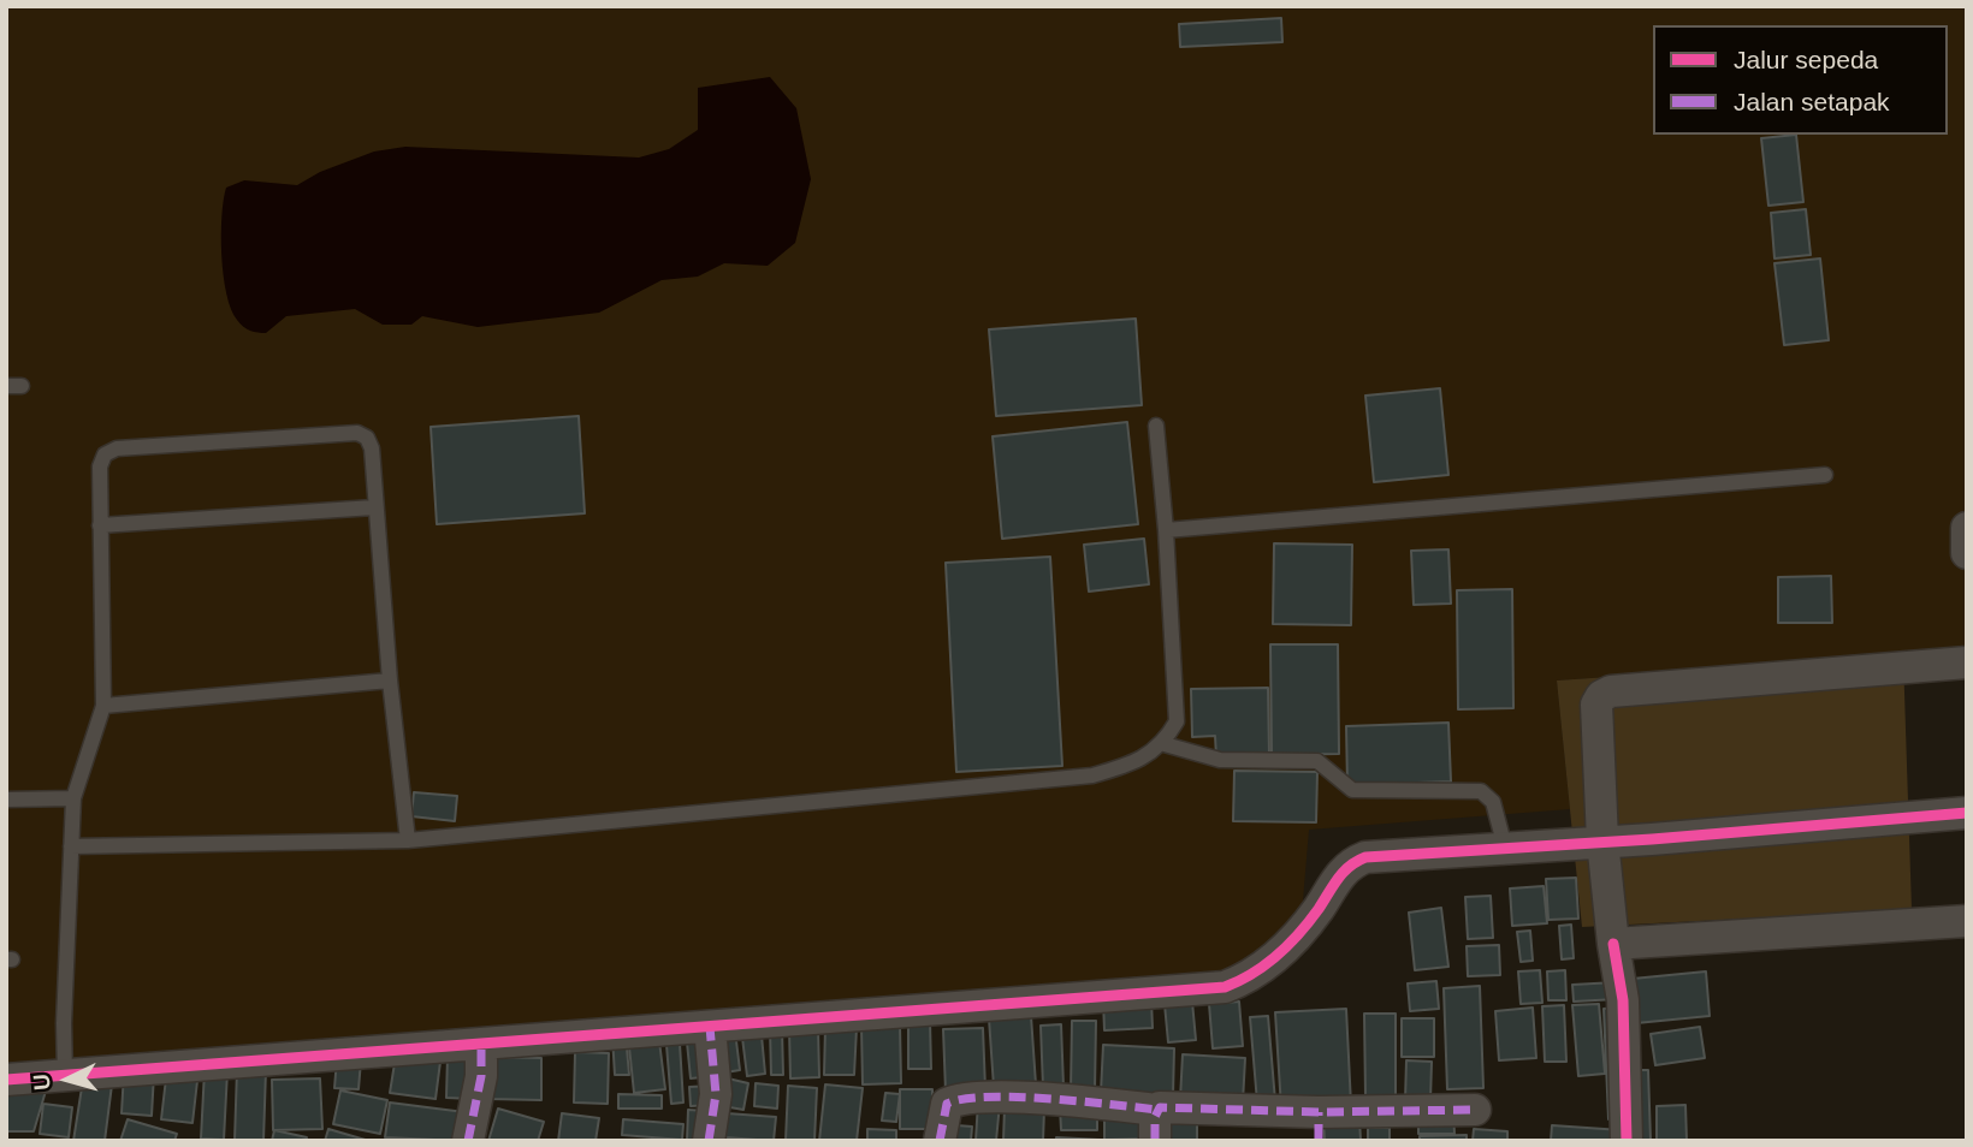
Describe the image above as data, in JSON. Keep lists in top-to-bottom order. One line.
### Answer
{"legend":["Jalur sepeda","Jalan setapak"],"north":"left"}
